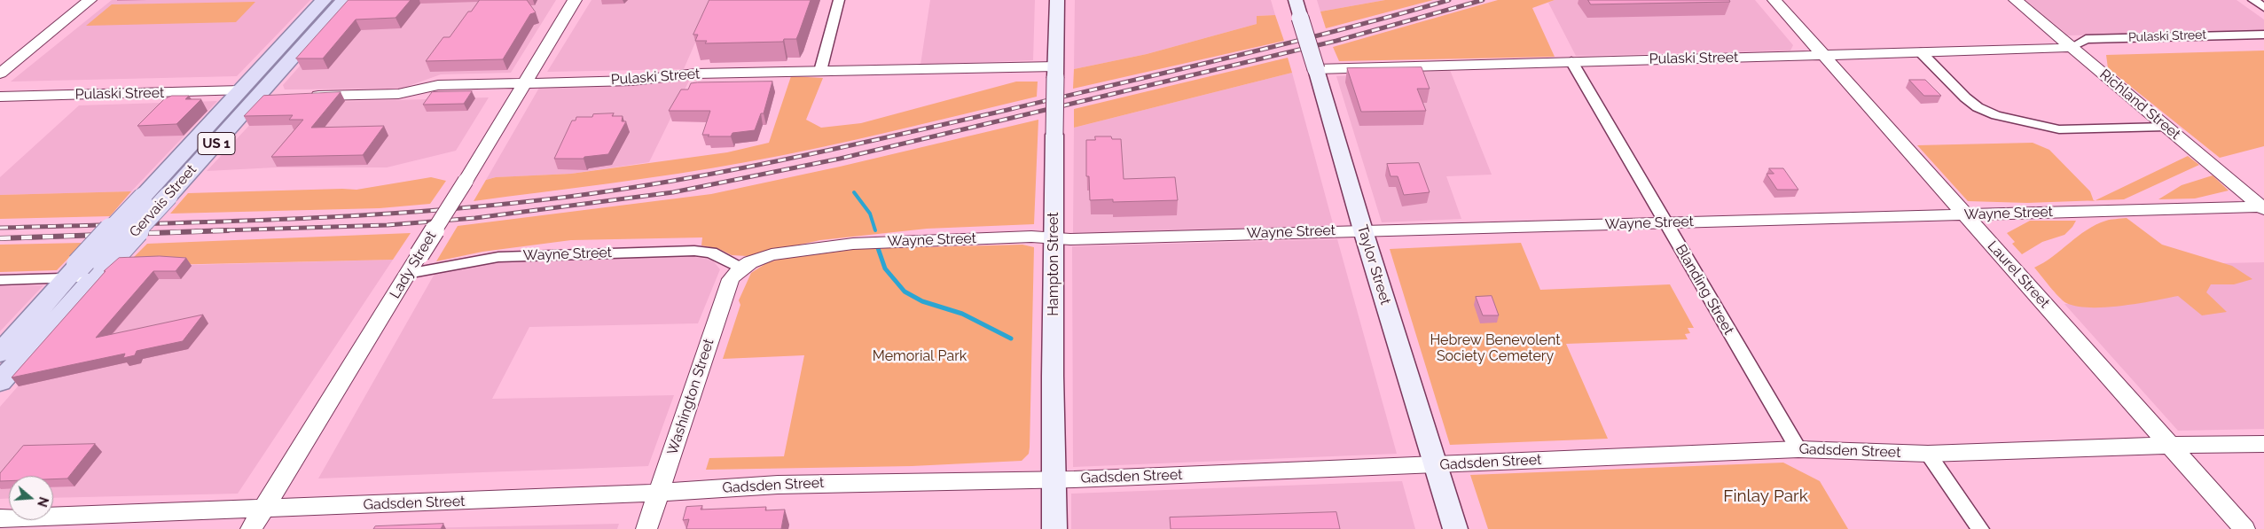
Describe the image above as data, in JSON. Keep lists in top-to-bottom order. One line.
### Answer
{"streets":{"main road":["US 1","Gervais Street","Hampton Street","Taylor Street"],"street":["Pulaski Street","Richland Street","Wayne Street","Lady Street","Laurel Street","Blanding Street","Washington Street","Gadsden Street"]},"crossings":[["Pulaski Street","Richland Street"],["Pulaski Street","Gervais Street"],["Pulaski Street","Hampton Street"],["Pulaski Street","Lady Street"],["Pulaski Street","Taylor Street"],["Pulaski Street","Laurel Street"],["Pulaski Street","Blanding Street"],["Richland Street","Wayne Street"],["Wayne Street","Hampton Street"],["Wayne Street","Lady Street"],["Wayne Street","Taylor Street"],["Wayne Street","Laurel Street"],["Wayne Street","Blanding Street"],["Wayne Street","Washington Street"],["Hampton Street","Gadsden Street"],["Lady Street","Gadsden Street"],["Taylor Street","Gadsden Street"],["Laurel Street","Gadsden Street"],["Blanding Street","Gadsden Street"],["Washington Street","Gadsden Street"]],"parks":["Hebrew Benevolent Society Cemetery","Memorial Park","Finlay Park"],"north":"right"}
